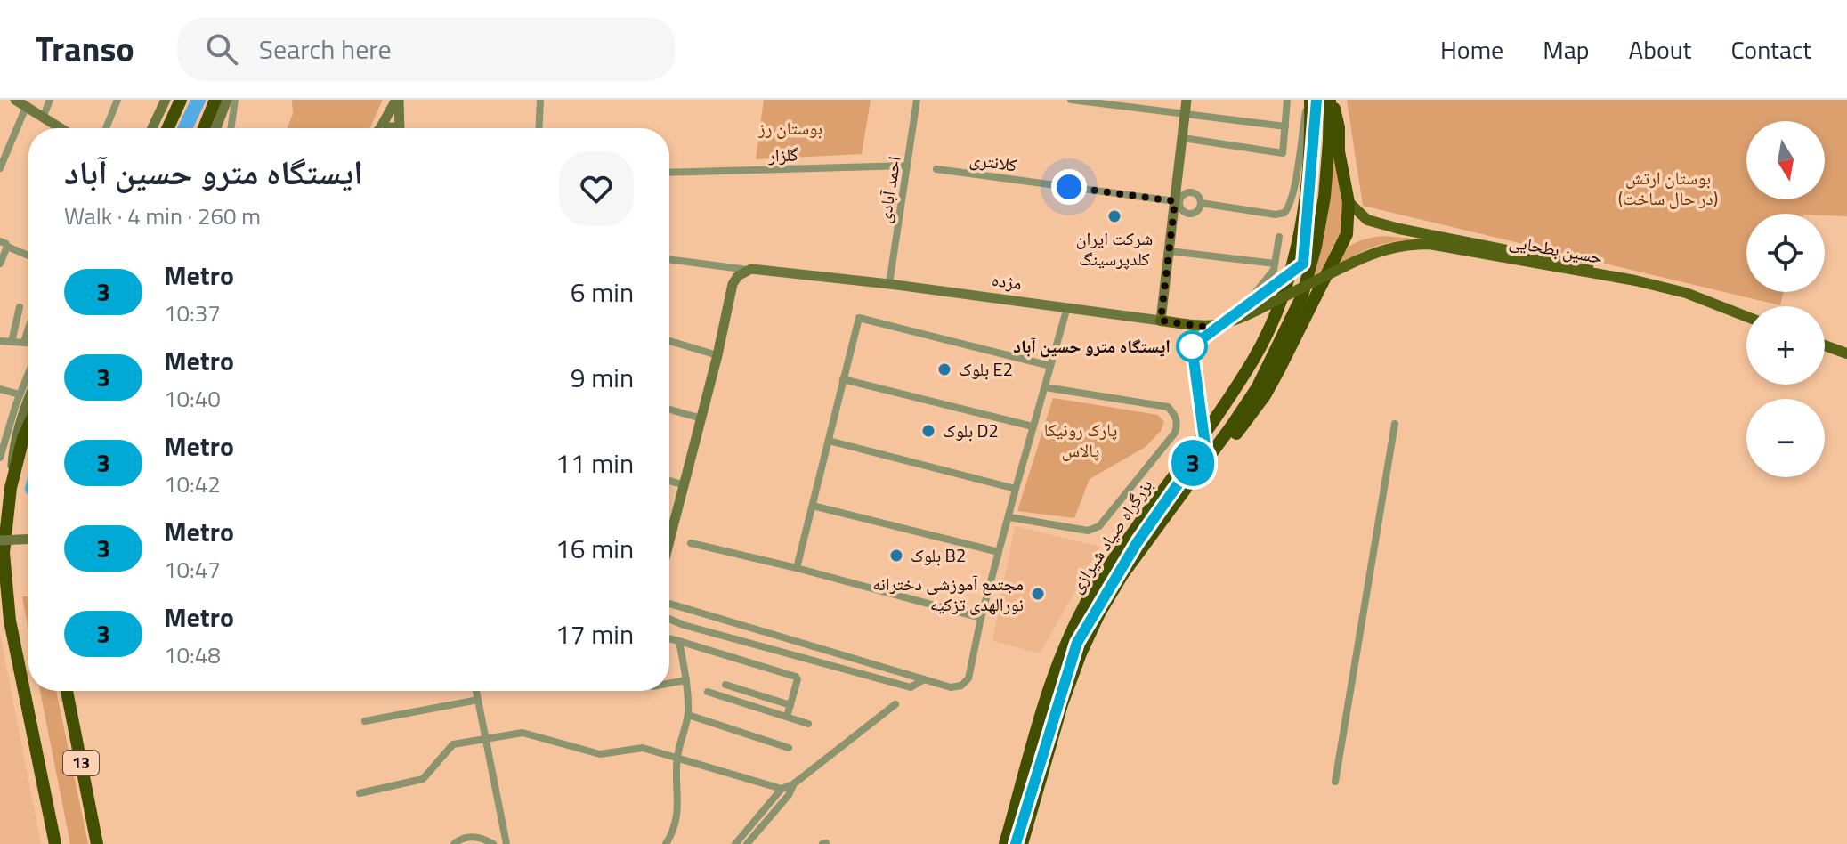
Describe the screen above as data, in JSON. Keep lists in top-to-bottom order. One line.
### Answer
{"streets":{"highway":["بزرگراه صیاد شیرازی","13"],"main road":["حسین بطحایی","مژده"],"street":["گلزار","کلانتری","احمد آبادی"]},"crossings":[["گلزار","احمد آبادی"],["احمد آبادی","مژده"],["حسین بطحایی","مژده"]],"parks":["بوستان رز","بوستان ارتش (در حال ساخت)","پارک رونیکا پالاس"],"places":["شرکت ایران کلدپرسینگ","ایستگاه مترو حسین آباد","بلوک E2","بلوک D2","بلوک B2","مجتمع آموزشی دخترانه نورالهدی تزکیه"],"lines":["metro line 3"],"north":"bottom","page":{"header":"Transo","search":"Search here","nav":["Home","Map","About","Contact"],"on_map":"3","map_buttons":["+","−"],"heading":["ایستگاه مترو حسین آباد","Walk · 4 min · 260 m"],"list":[{"mark":"3","name":"Metro","note":"10:37","value":"6 min"},{"mark":"3","name":"Metro","note":"10:40","value":"9 min"},{"mark":"3","name":"Metro","note":"10:42","value":"11 min"},{"mark":"3","name":"Metro","note":"10:47","value":"16 min"},{"mark":"3","name":"Metro","note":"10:48","value":"17 min"}]}}
